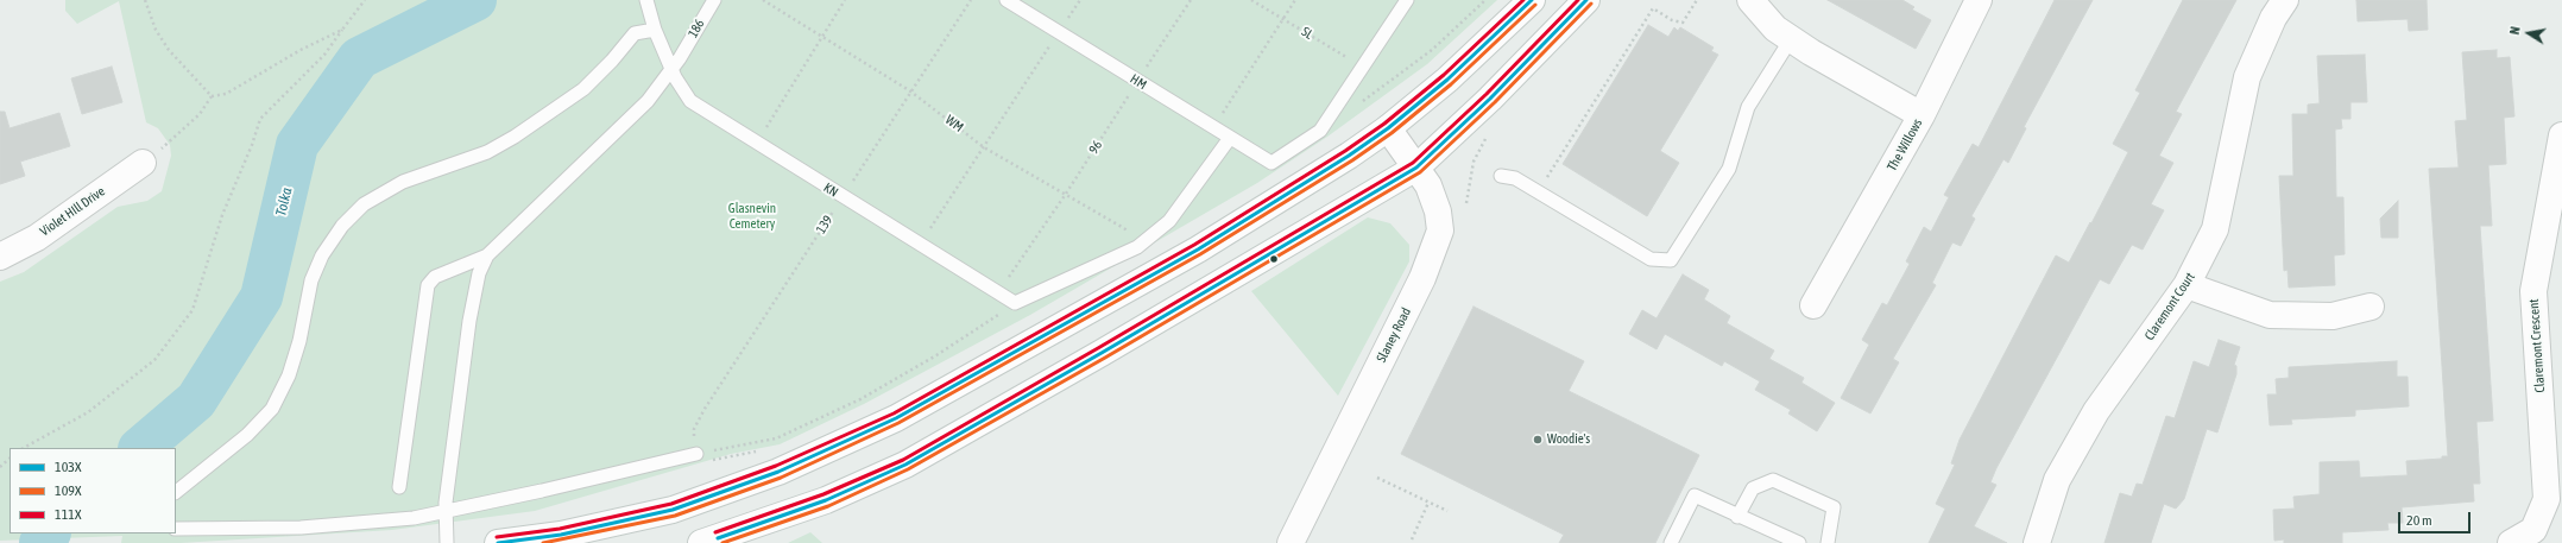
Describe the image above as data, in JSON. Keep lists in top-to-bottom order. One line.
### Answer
{"streets":{"street":["The Willows","Violet HIll Drive","Claremont Court","Slaney Road","Claremont Crescent"],"lane":["186","HM","KN"],"path":["SL","WM","96","139"]},"crossings":[["186","KN"],["SL","HM"],["HM","96"],["WM","96"],["WM","139"],["96","KN"],["KN","139"]],"water":["Tolka"],"parks":["Glasnevin Cemetery"],"places":["Woodie's"],"lines":["transit line 103X","transit line 111X","transit line 109X"],"legend":["103X","109X","111X"],"scale_bar":"20 m","north":"left"}
